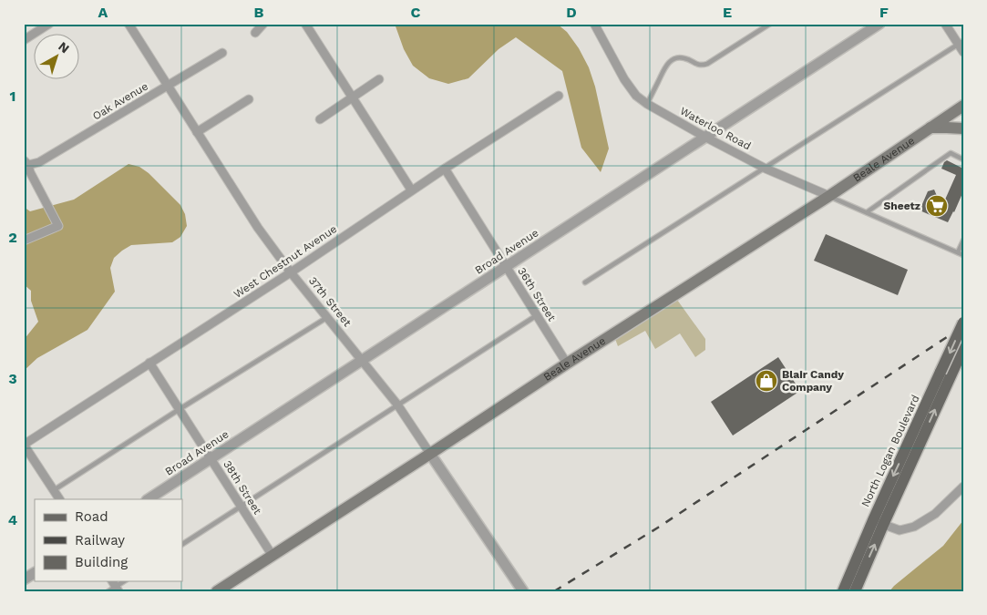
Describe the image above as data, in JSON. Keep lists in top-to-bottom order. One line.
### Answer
{"streets":{"main road":["Beale Avenue","North Logan Boulevard"],"street":["Oak Avenue","Waterloo Road","Broad Avenue","West Chestnut Avenue","36th Street","37th Street","38th Street"]},"crossings":[["Oak Avenue","37th Street"],["Waterloo Road","Beale Avenue"],["Waterloo Road","Broad Avenue"],["Beale Avenue","36th Street"],["Beale Avenue","37th Street"],["Beale Avenue","38th Street"],["Broad Avenue","36th Street"],["Broad Avenue","37th Street"],["Broad Avenue","38th Street"],["West Chestnut Avenue","36th Street"],["West Chestnut Avenue","37th Street"],["West Chestnut Avenue","38th Street"]],"places":{"supermarket":["Sheetz"],"shop":["Blair Candy Company"]},"legend":["Road","Railway","Building"],"north":"top right","grid":{"columns":["A","B","C","D","E","F"],"rows":["1","2","3","4"]}}
